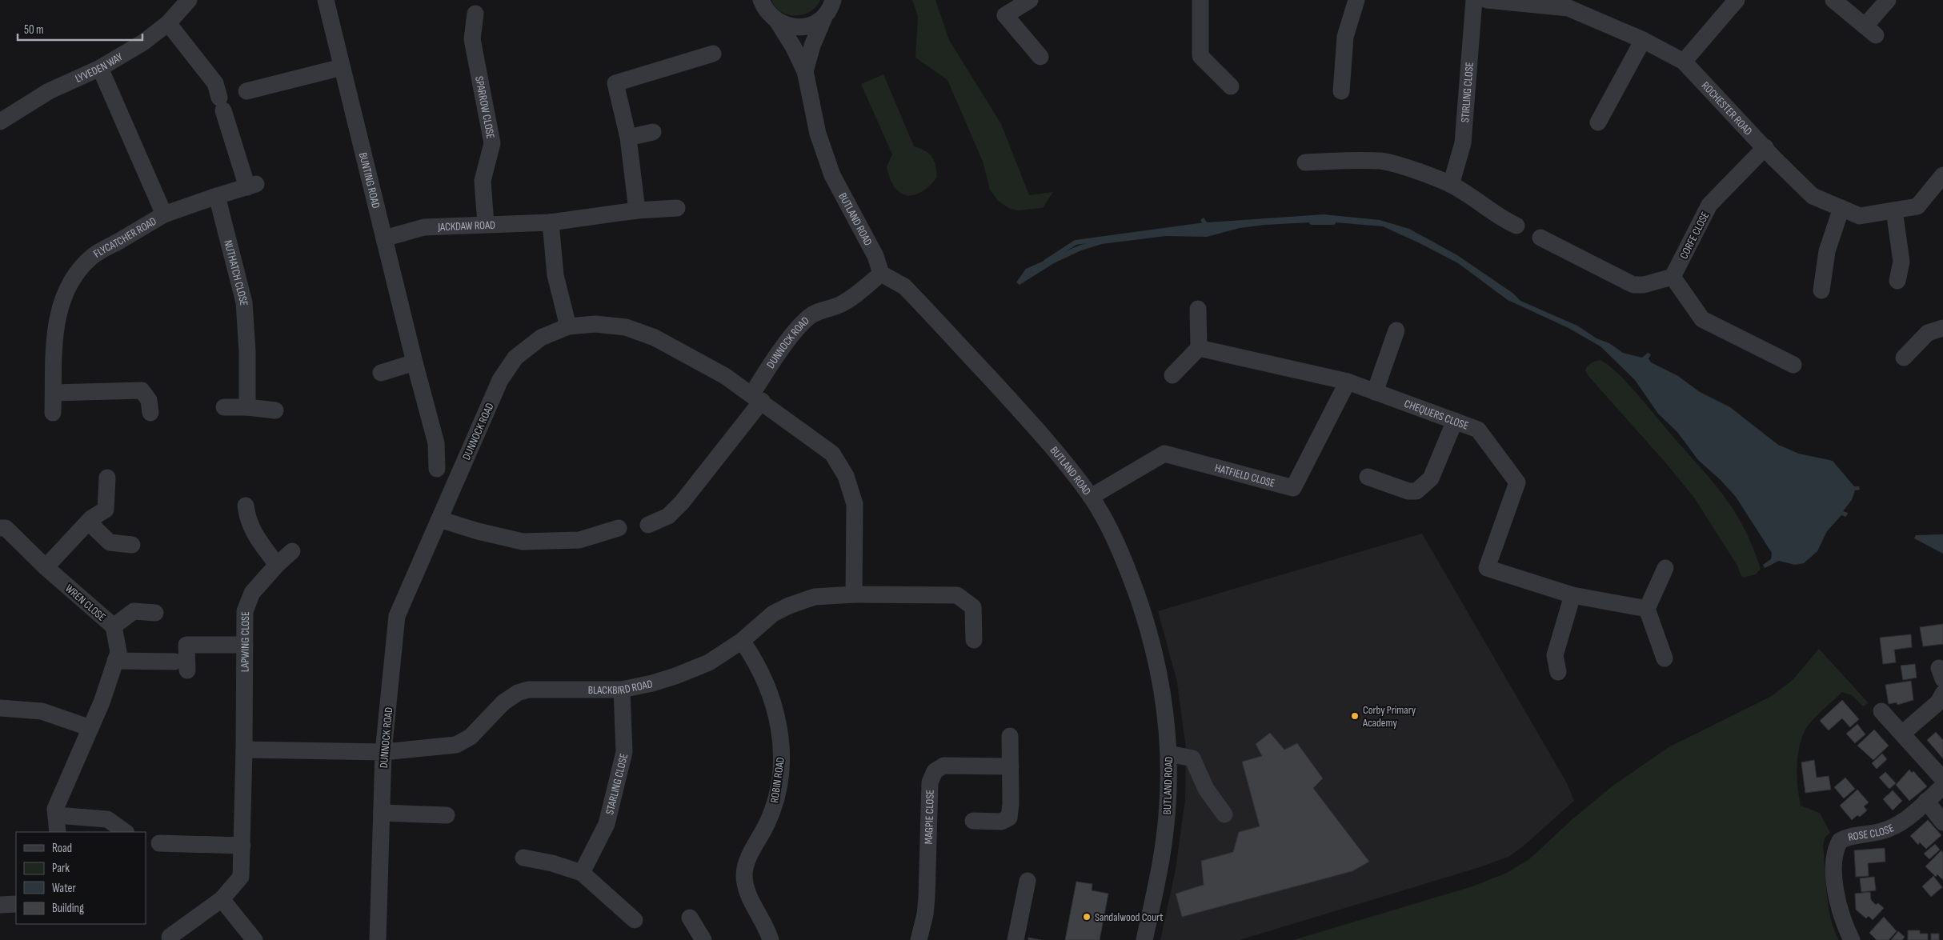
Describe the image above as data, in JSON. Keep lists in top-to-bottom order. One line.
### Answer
{"streets":{"street":["LYVEDEN WAY","STIRLING CLOSE","SPARROW CLOSE","ROCHESTER ROAD","BUNTING ROAD","BUTLAND ROAD","JACKDAW ROAD","CORFE CLOSE","FLYCATCHER ROAD","NUTHATCH CLOSE","DUNNOCK ROAD","CHEQUERS CLOSE","HATFIELD CLOSE","WREN CLOSE","LAPWING CLOSE","BLACKBIRD ROAD","ROBIN ROAD","STARLING CLOSE","MAGPIE CLOSE","ROSE CLOSE"]},"crossings":[["LYVEDEN WAY","FLYCATCHER ROAD"],["SPARROW CLOSE","JACKDAW ROAD"],["ROCHESTER ROAD","CORFE CLOSE"],["BUNTING ROAD","JACKDAW ROAD"],["BUTLAND ROAD","DUNNOCK ROAD"],["BUTLAND ROAD","HATFIELD CLOSE"],["DUNNOCK ROAD","BLACKBIRD ROAD"],["CHEQUERS CLOSE","HATFIELD CLOSE"],["BLACKBIRD ROAD","ROBIN ROAD"],["BLACKBIRD ROAD","STARLING CLOSE"]],"places":["Corby Primary Academy","Sandalwood Court"],"legend":["Road","Park","Water","Building"],"scale_bar":"50 m"}
